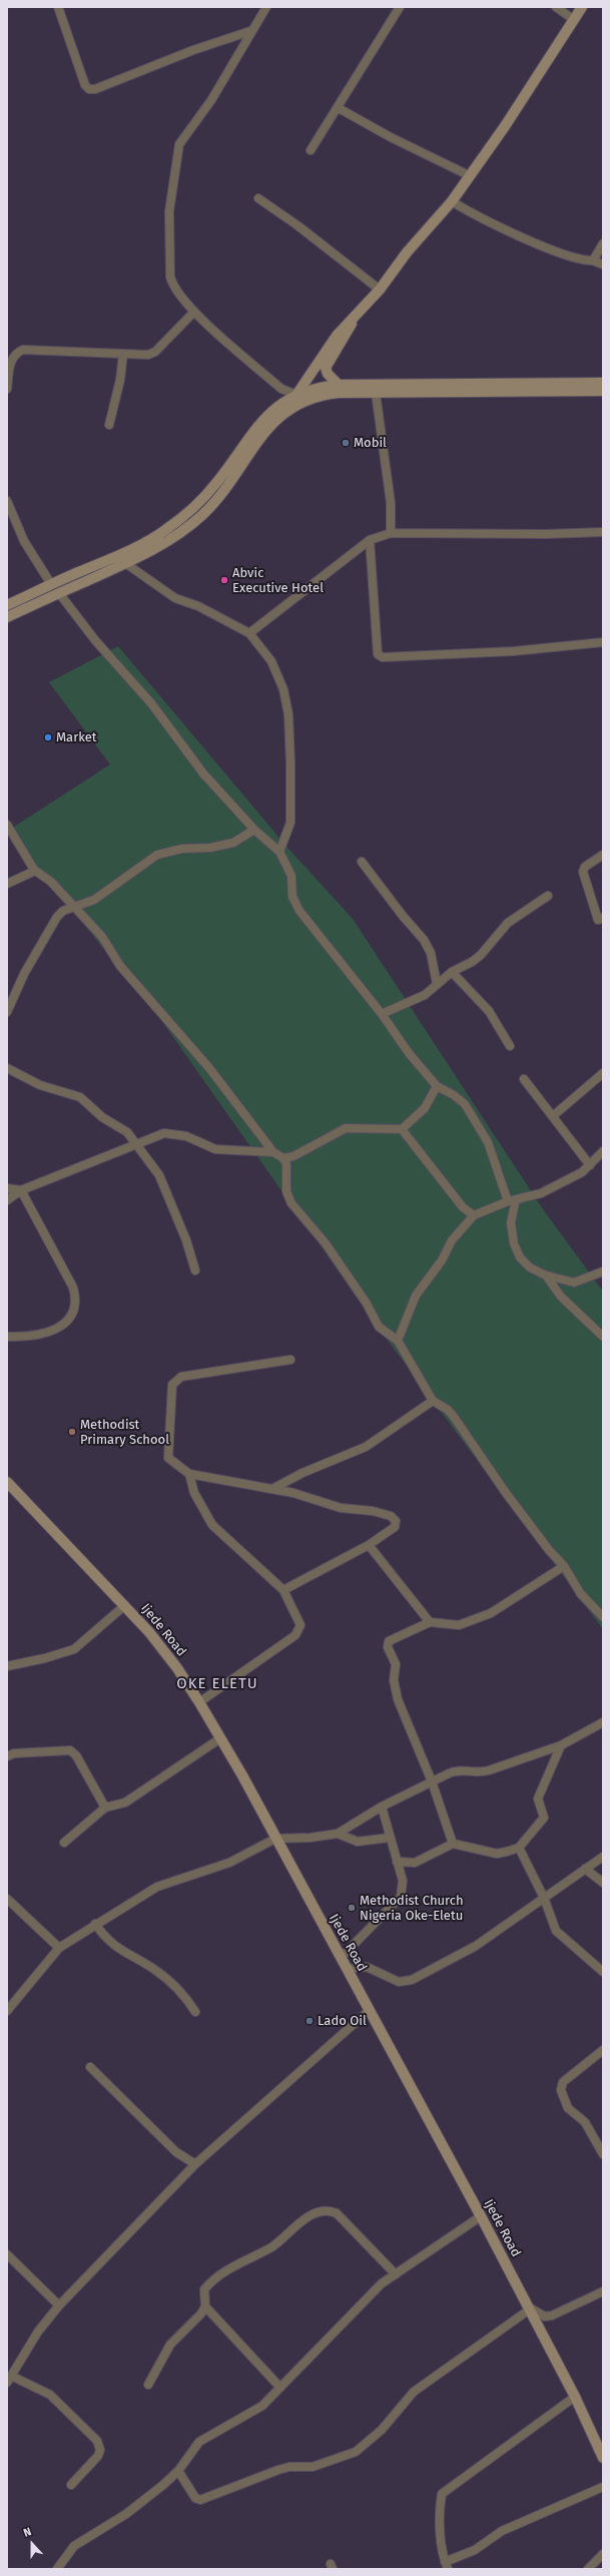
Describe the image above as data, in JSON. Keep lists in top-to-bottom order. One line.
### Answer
{"streets":{"main road":["Ijede Road"]},"districts":["OKE ELETU"],"places":["Mobil","Abvic Executive Hotel","Market","Methodist Primary School","Methodist Church Nigeria Oke-Eletu","Lado Oil"],"north":"top"}
